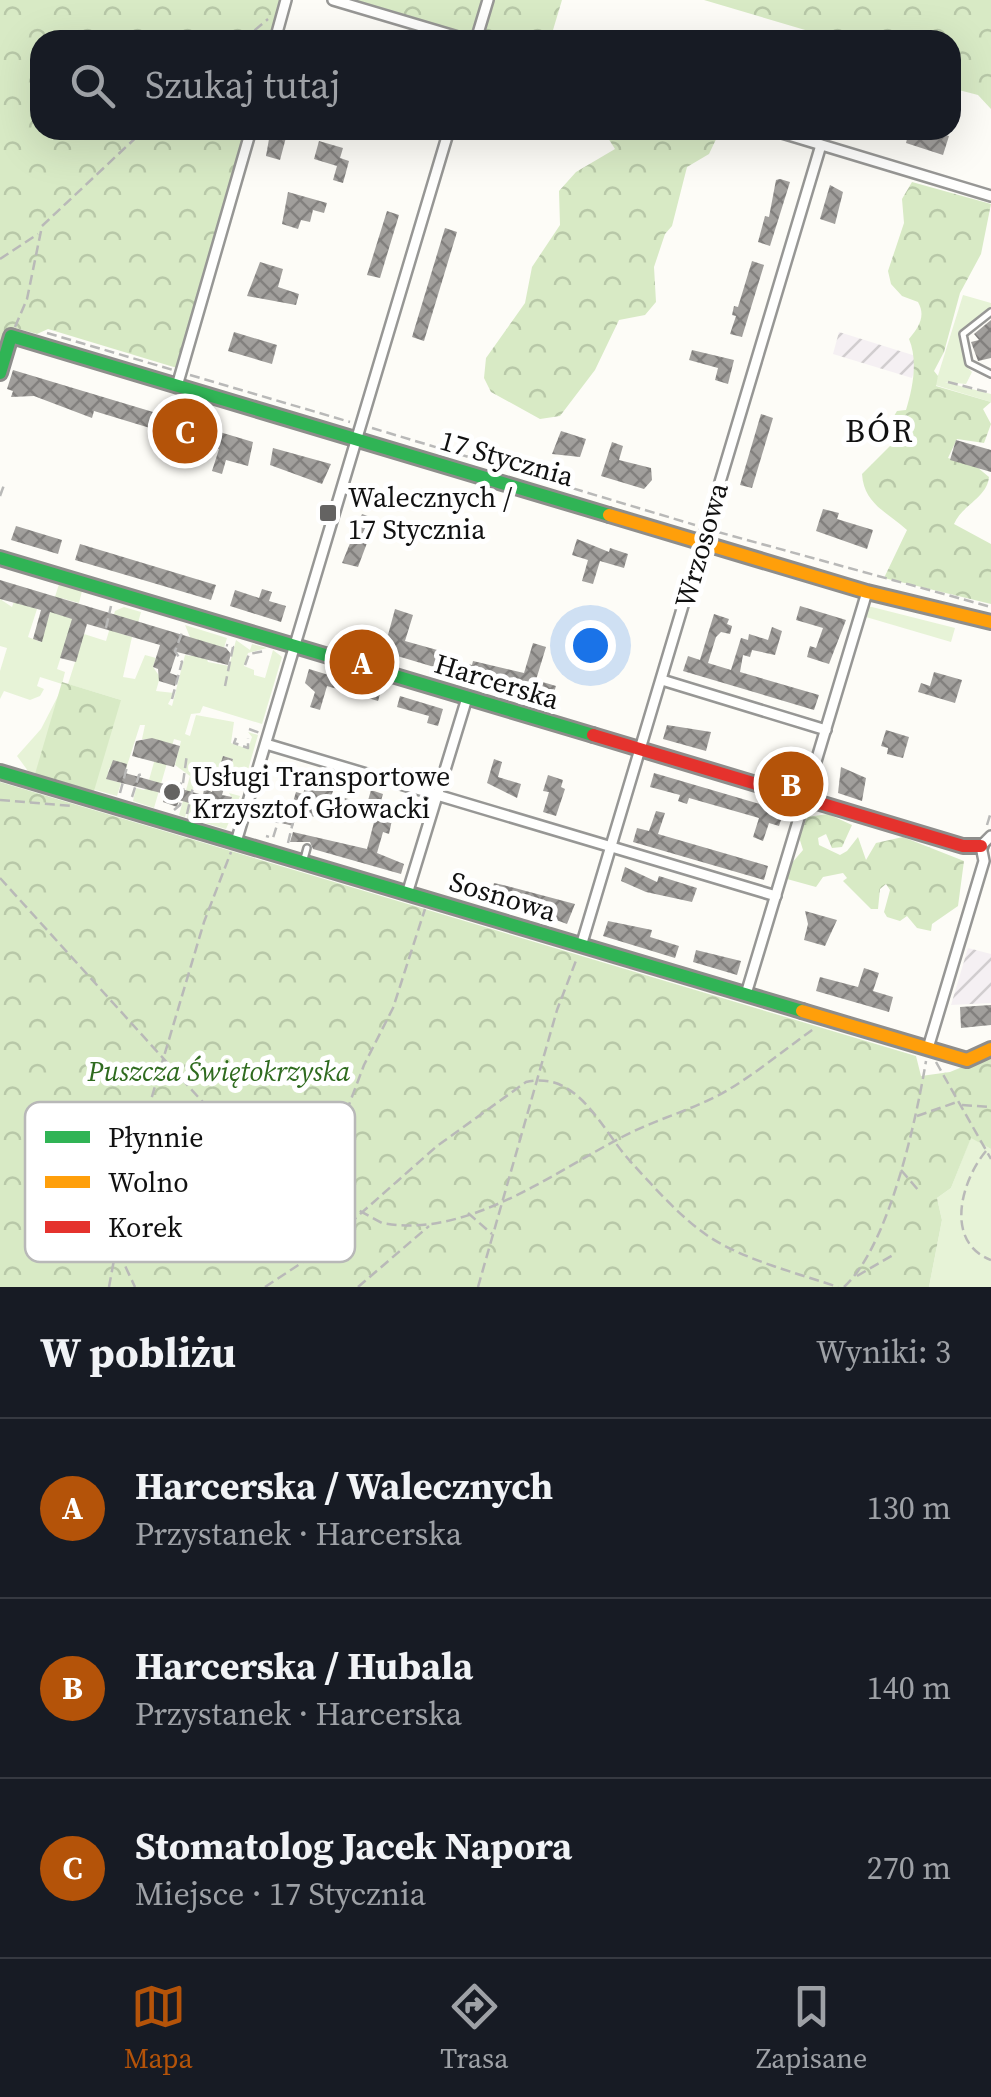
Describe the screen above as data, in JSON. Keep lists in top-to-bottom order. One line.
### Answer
{"streets":{"street":["17 Stycznia","Wrzosowa","Harcerska","Sosnowa"]},"crossings":[["17 Stycznia","Wrzosowa"],["Wrzosowa","Harcerska"],["Wrzosowa","Sosnowa"]],"districts":["BÓR"],"parks":["Puszcza Świętokrzyska"],"places":{"transit":["Walecznych / 17 Stycznia"],"other":["Usługi Transportowe Krzysztof Głowacki"]},"legend":["Płynnie","Wolno","Korek"],"page":{"search":"Szukaj tutaj","pins":["C","A","B"],"heading":["W pobliżu","Wyniki: 3"],"list":[{"mark":"A","name":"Harcerska / Walecznych","note":"Przystanek · Harcerska","value":"130 m"},{"mark":"B","name":"Harcerska / Hubala","note":"Przystanek · Harcerska","value":"140 m"},{"mark":"C","name":"Stomatolog Jacek Napora","note":"Miejsce · 17 Stycznia","value":"270 m"}],"nav":["Mapa","Trasa","Zapisane"]}}
